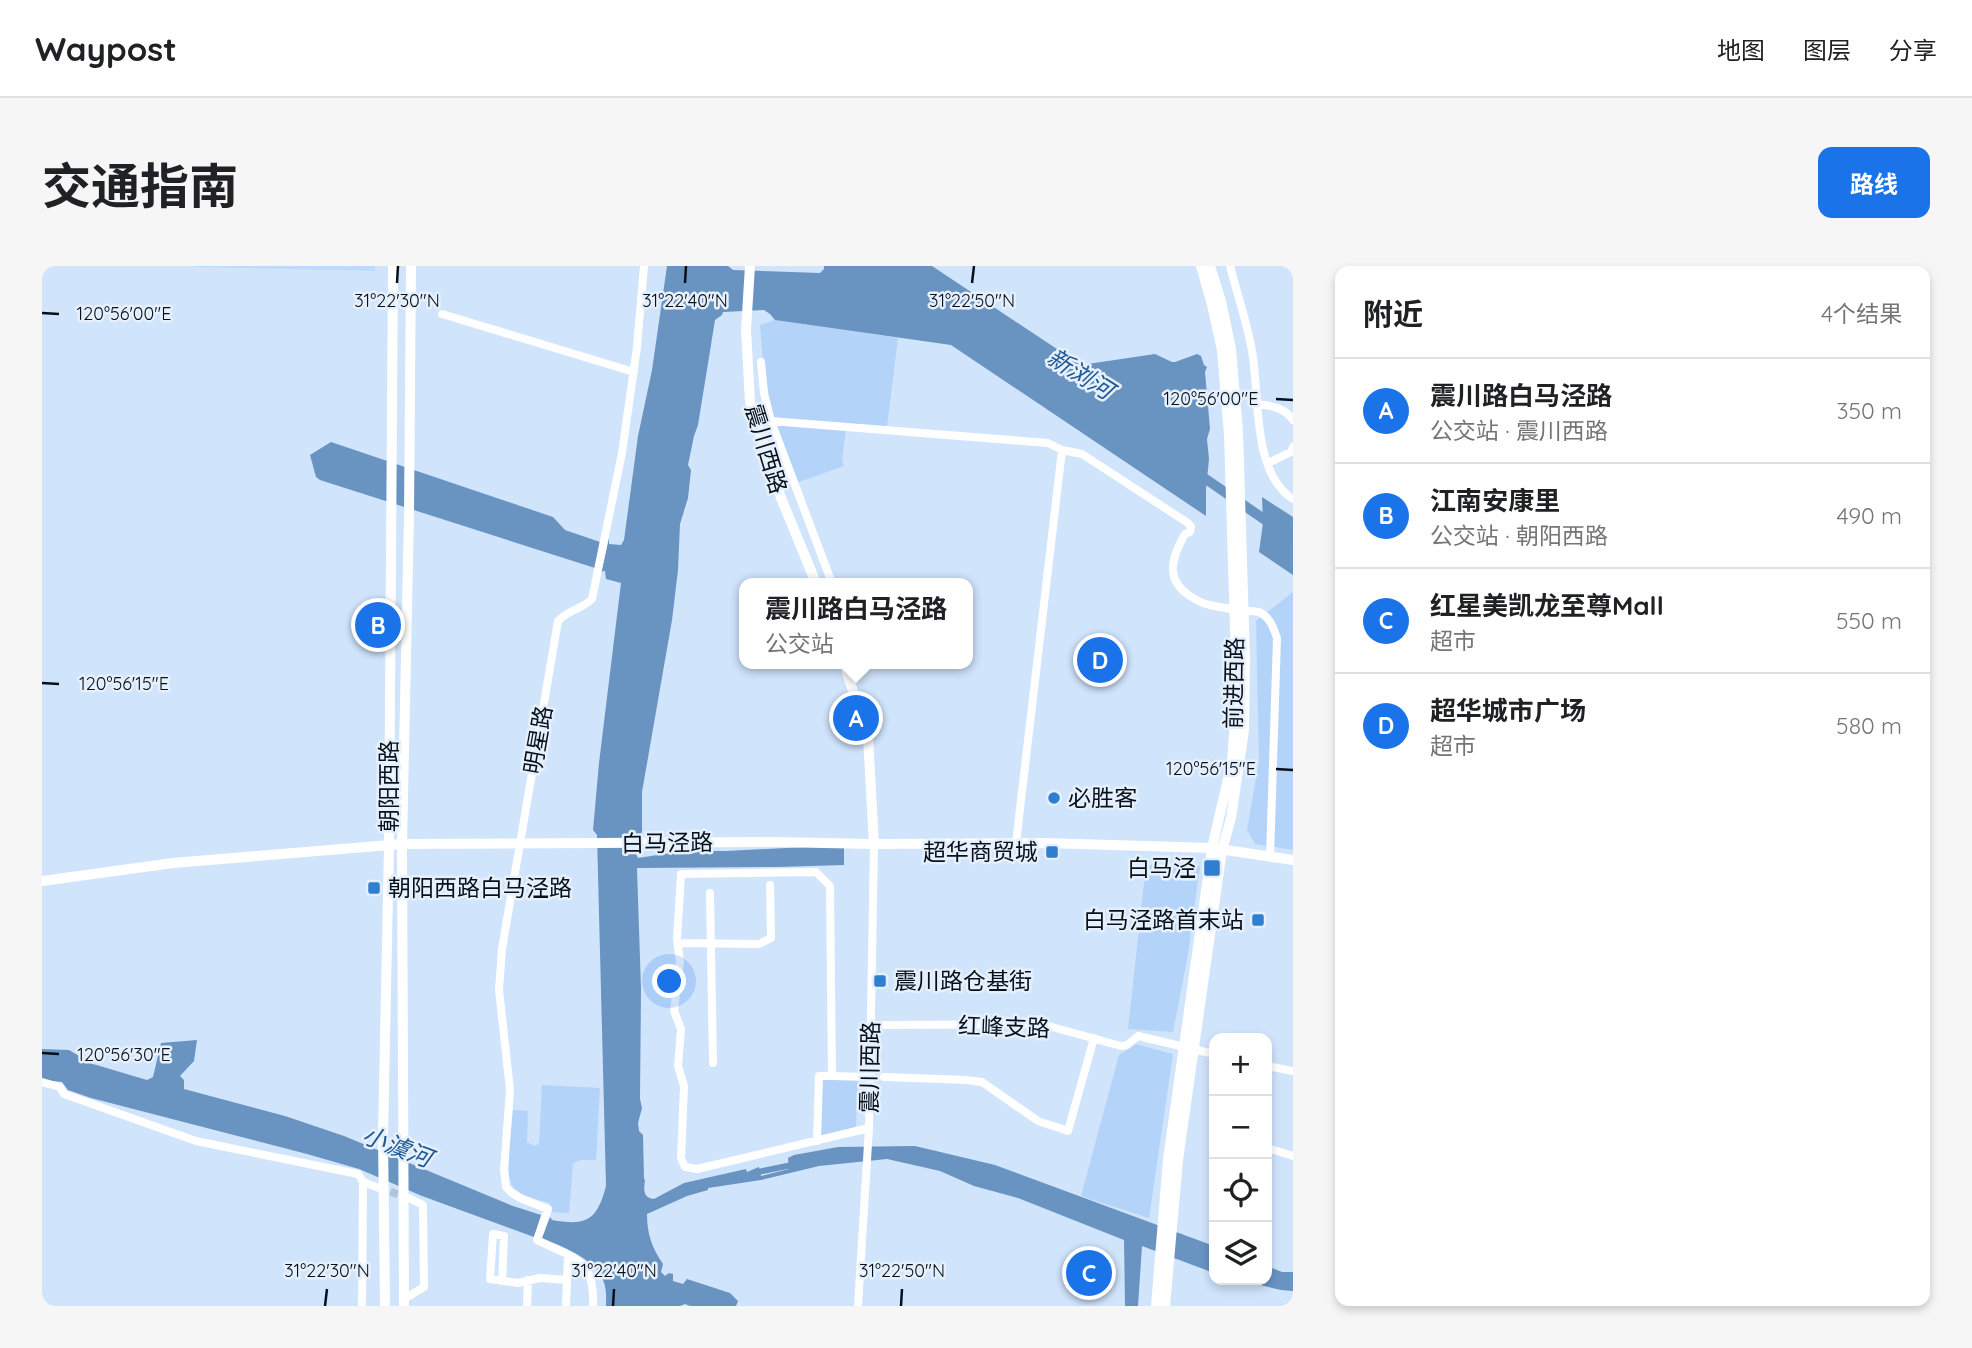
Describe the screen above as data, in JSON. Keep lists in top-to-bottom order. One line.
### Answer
{"streets":{"main road":["震川西路","前进西路","朝阳西路","白马泾路"],"street":["明星路","红峰支路"]},"crossings":[["震川西路","白马泾路"],["震川西路","红峰支路"],["前进西路","白马泾路"],["前进西路","红峰支路"],["明星路","白马泾路"],["朝阳西路","白马泾路"]],"water":["新浏河","小澞河"],"places":{"other":["必胜客"],"transit":["超华商贸城","白马泾","朝阳西路白马泾路","白马泾路首末站","震川路仓基街"]},"page":{"header":"Waypost","nav":["地图","图层","分享"],"title":"交通指南","buttons":"路线","heading":["附近","4个结果"],"list":[{"mark":"A","name":"震川路白马泾路","note":"公交站 · 震川西路","value":"350 m"},{"mark":"B","name":"江南安康里","note":"公交站 · 朝阳西路","value":"490 m"},{"mark":"C","name":"红星美凯龙至尊Mall","note":"超市","value":"550 m"},{"mark":"D","name":"超华城市广场","note":"超市","value":"580 m"}],"popup":["震川路白马泾路","公交站"],"pins":["B","D","A","C"],"map_buttons":["+","−"]},"coordinates":["31°22'30\"N","31°22'40\"N","31°22'50\"N","120°56'00\"E","120°56'15\"E","120°56'30\"E"]}
